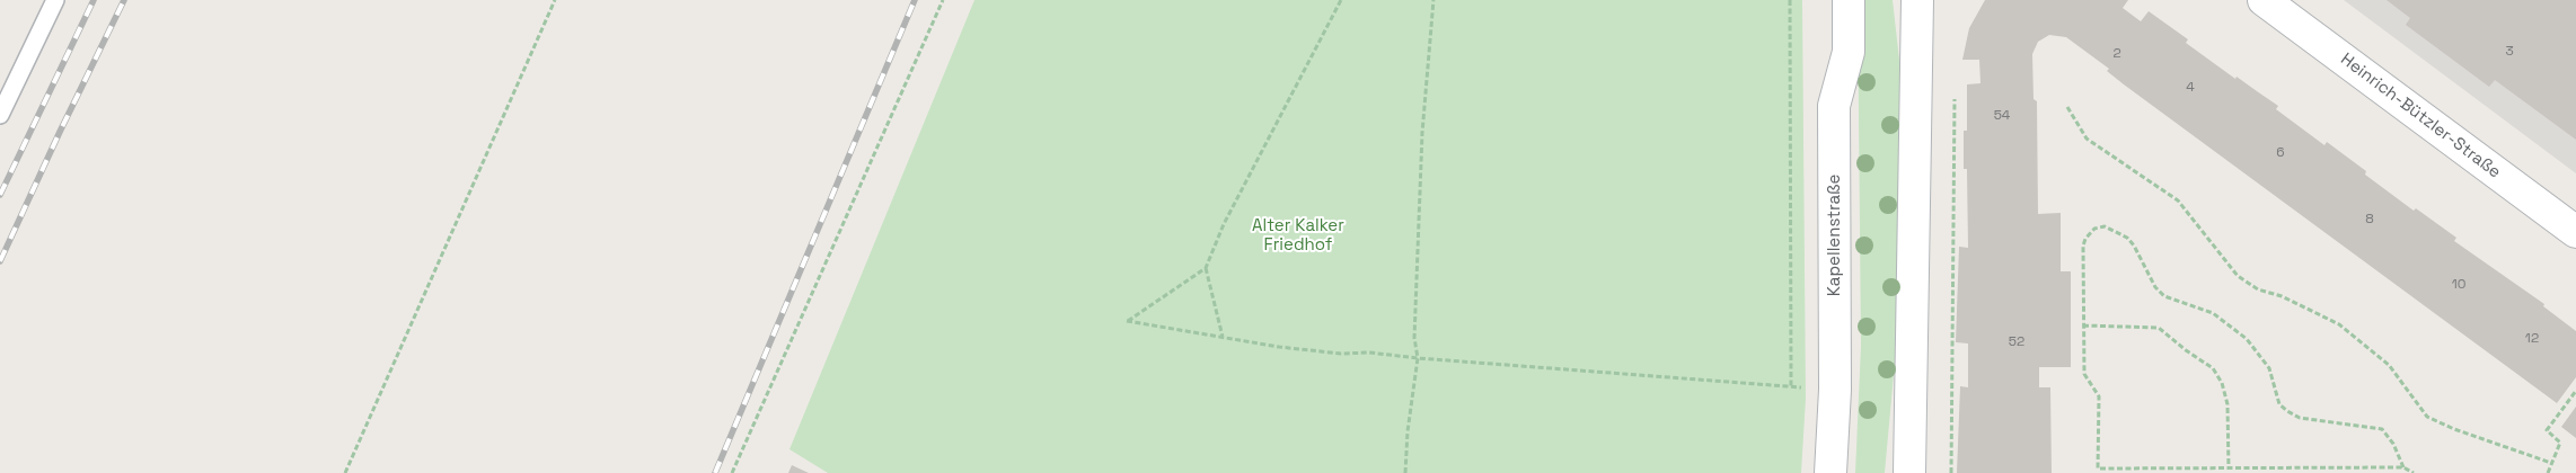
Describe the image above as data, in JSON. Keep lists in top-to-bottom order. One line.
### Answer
{"streets":{"street":["Heinrich-Bützler-Straße","Kapellenstraße"]},"parks":["Alter Kalker Friedhof"],"house_numbers":["3","2","4","54","6","8","10","12","52"]}
